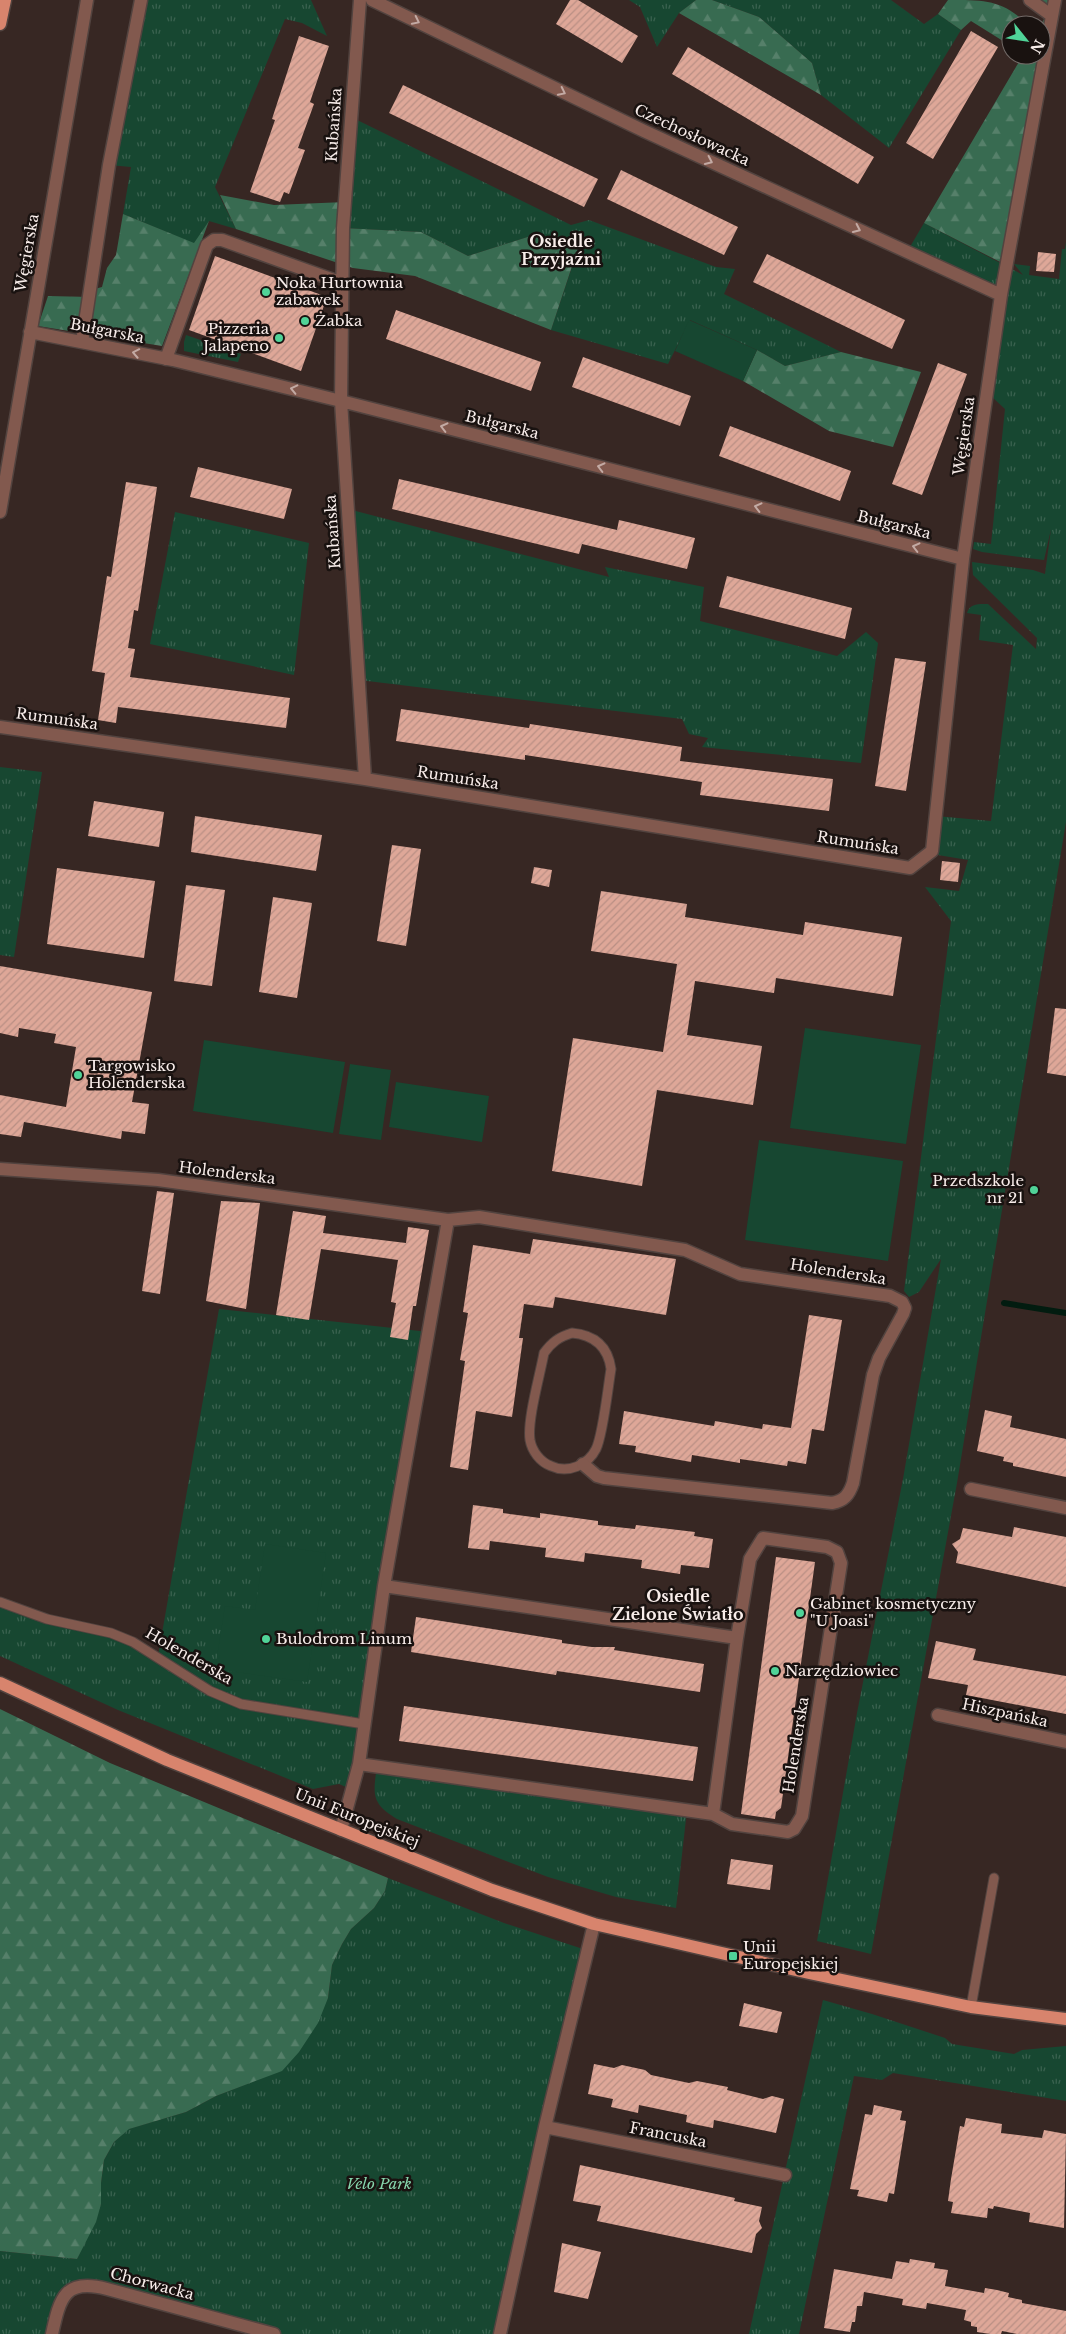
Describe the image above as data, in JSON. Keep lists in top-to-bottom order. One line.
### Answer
{"streets":{"main road":["Unii Europejskiej"],"street":["Kubańska","Czechosłowacka","Węgierska","Bułgarska","Rumuńska","Holenderska","Hiszpańska","Francuska","Chorwacka"]},"crossings":[["Kubańska","Bułgarska"],["Kubańska","Rumuńska"],["Czechosłowacka","Węgierska"],["Węgierska","Bułgarska"],["Węgierska","Rumuńska"]],"one_way":["Czechosłowacka","Bułgarska"],"districts":["Osiedle Przyjaźni","Osiedle Zielone Światło"],"parks":["Velo Park"],"places":{"other":["Noka Hurtownia zabawek","Żabka","Pizzeria Jalapeno","Targowisko Holenderska","Przedszkole nr 21","Gabinet kosmetyczny \"U Joasi\"","Bulodrom Linum","Narzędziowiec"],"transit":["Unii Europejskiej"]},"north":"bottom right"}
